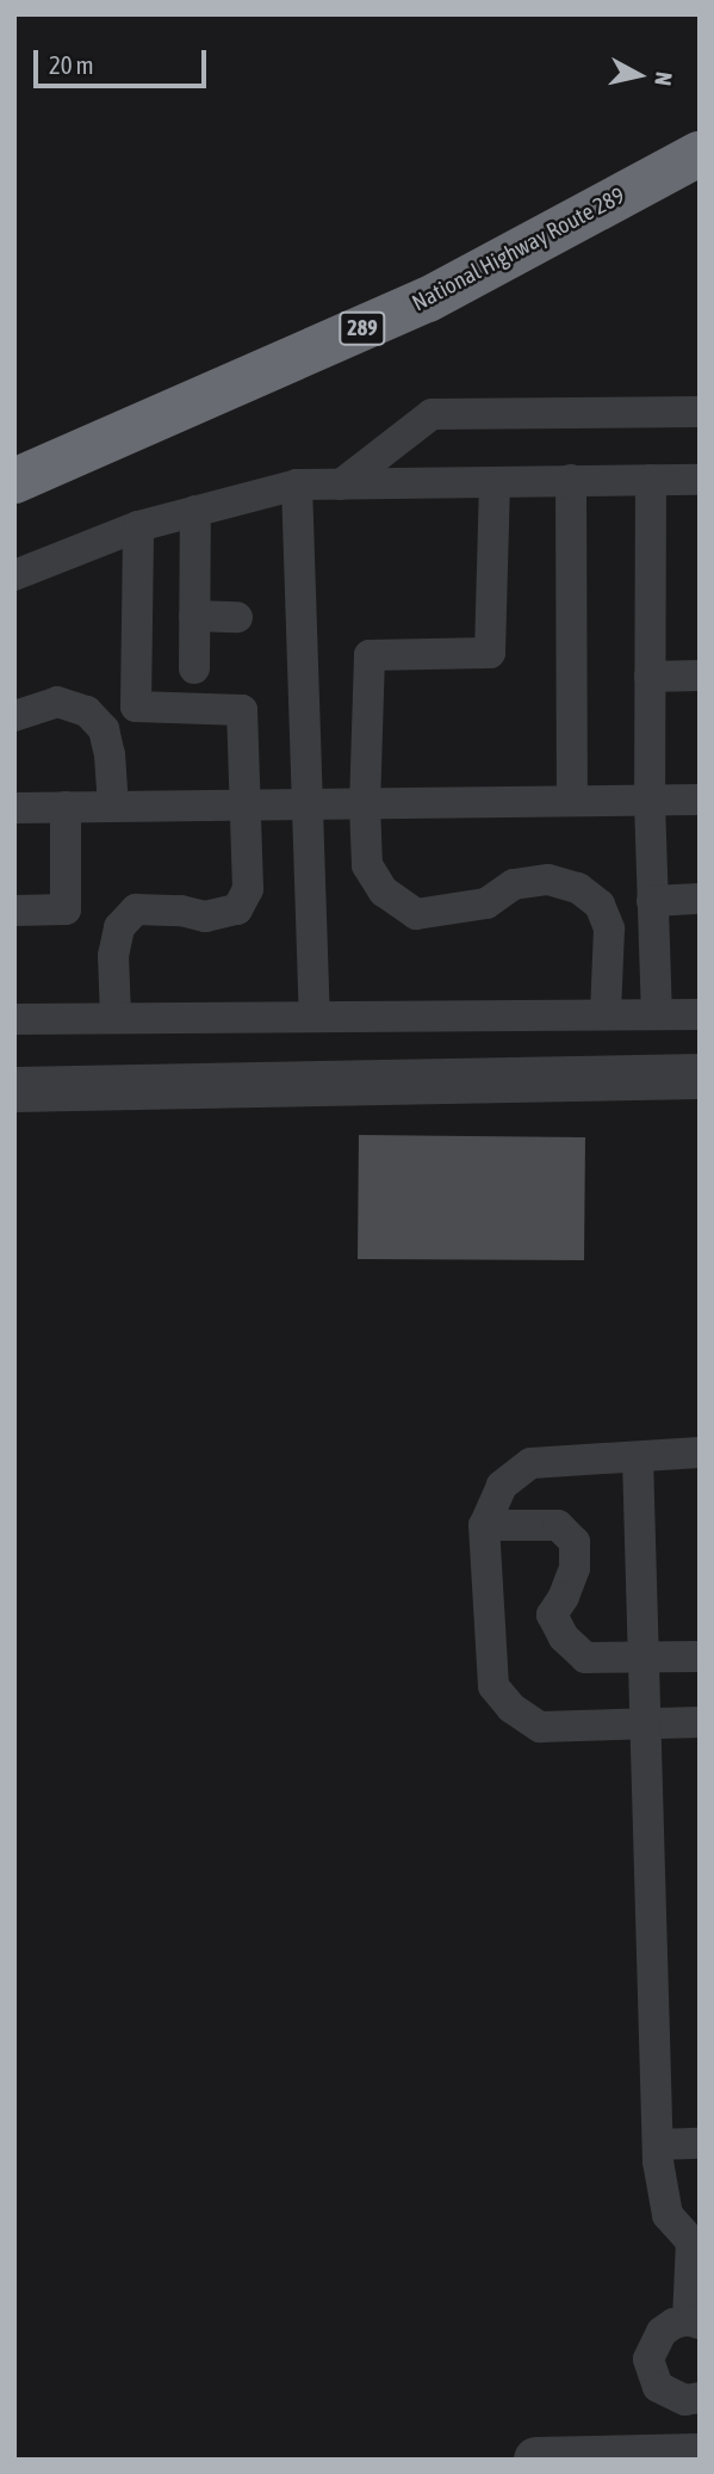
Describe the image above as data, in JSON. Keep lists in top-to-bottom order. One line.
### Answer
{"streets":{"highway":["National Highway Route 289","289"]},"scale_bar":"20 m","north":"right"}
